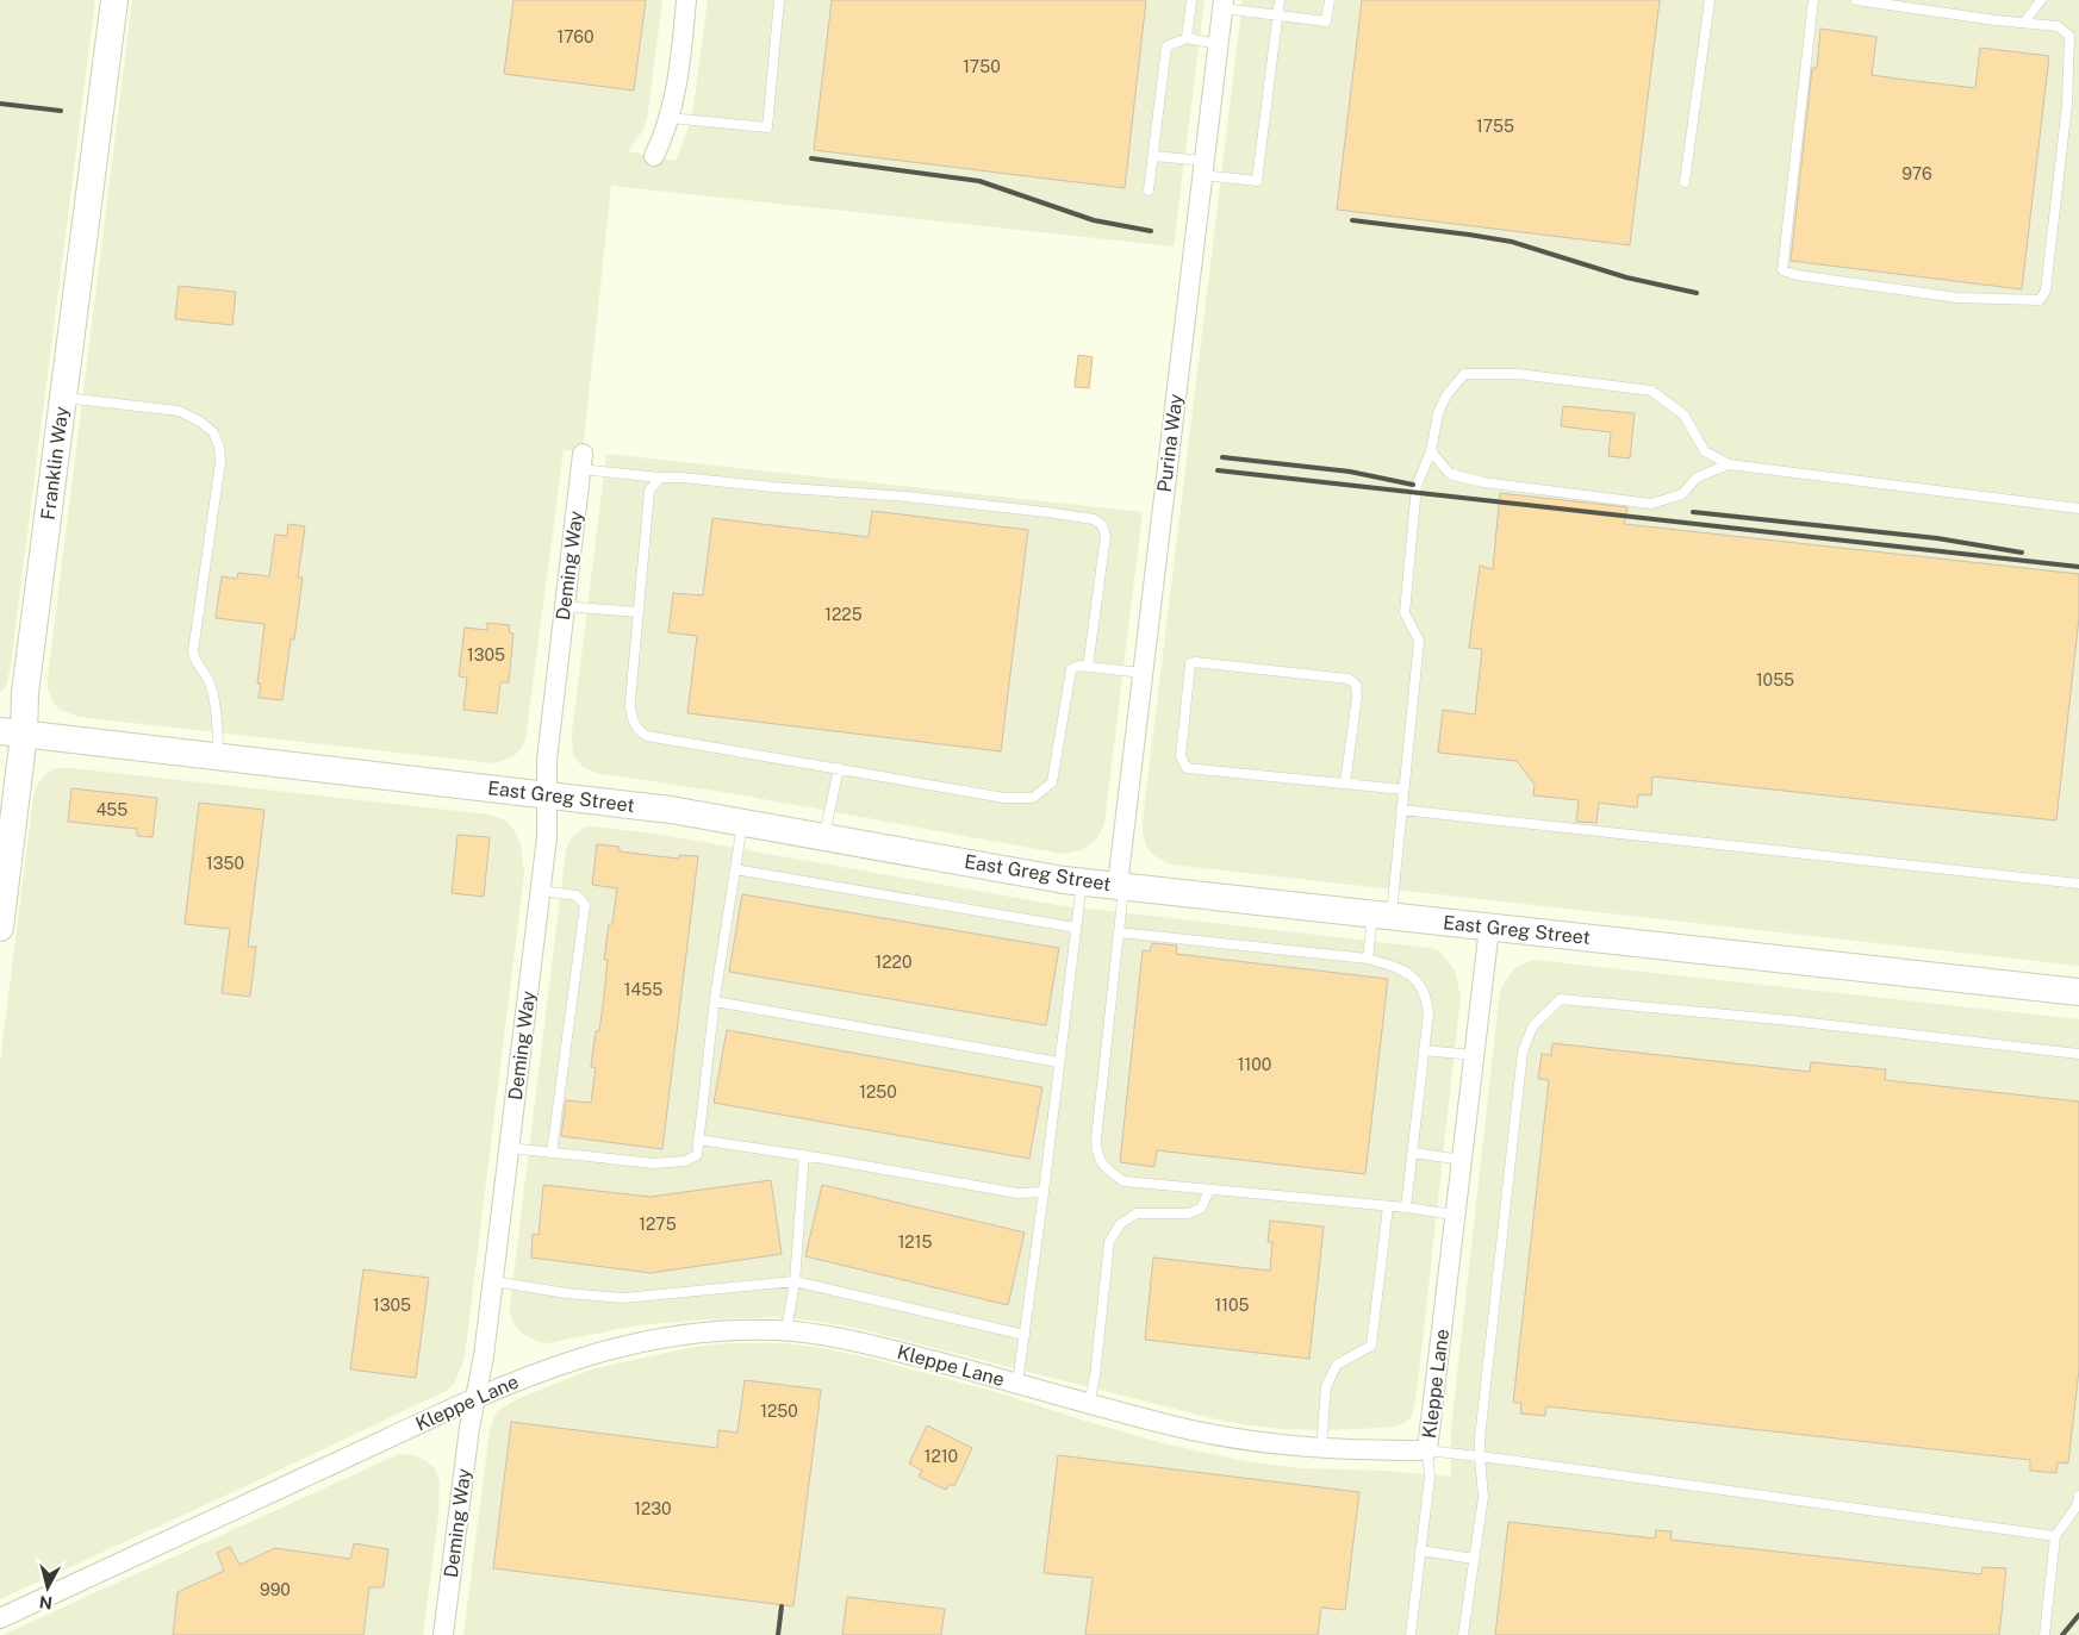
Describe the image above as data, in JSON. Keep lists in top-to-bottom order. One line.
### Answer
{"streets":{"main road":["Franklin Way","East Greg Street"],"street":["Purina Way","Deming Way","Kleppe Lane"]},"crossings":[["Purina Way","East Greg Street"],["Franklin Way","East Greg Street"],["Deming Way","East Greg Street"],["Deming Way","Kleppe Lane"],["East Greg Street","Kleppe Lane"]],"house_numbers":["1760","1750","1755","976","1225","1305","1055","455","1350","1220","1455","1100","1250","1275","1215","1305","1105","1250","1210","1230","990"],"north":"bottom"}
